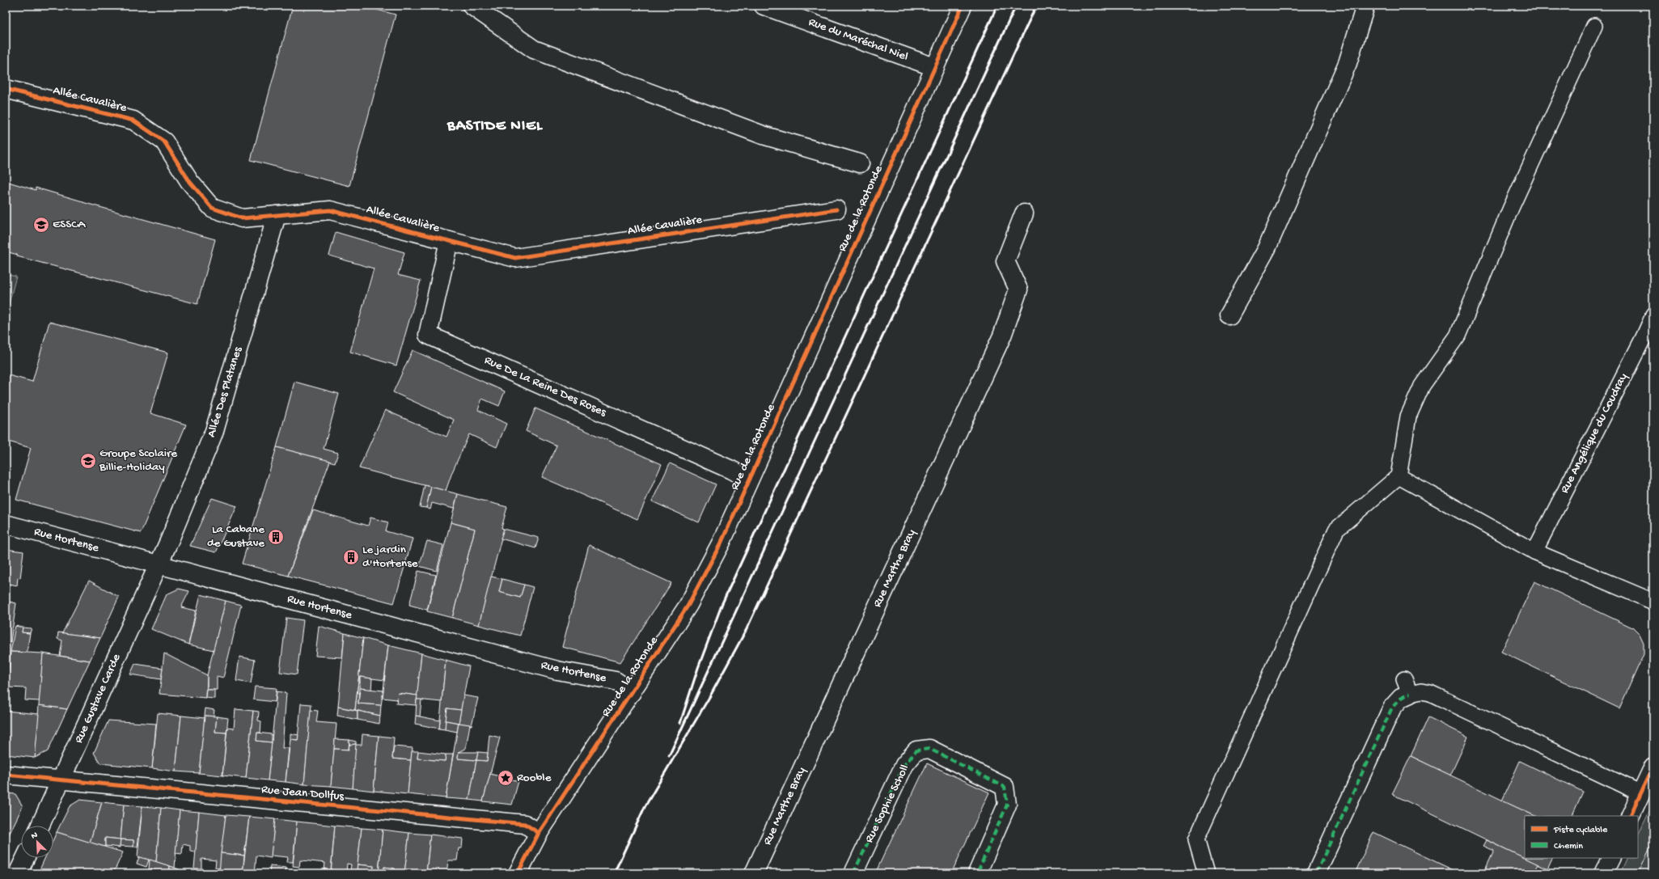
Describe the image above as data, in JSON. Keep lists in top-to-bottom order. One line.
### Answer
{"streets":{"street":["Rue du Maréchal Niel","Allée Cavalière","Rue de la Rotonde","Rue De La Reine Des Roses","Allée Des Platanes","Rue Hortense","Rue Marthe Bray","Rue Gustave Carde","Rue Jean Dollfus","Rue Sophie Scholl"],"lane":["Rue Angélique du Coudray"]},"crossings":[["Rue du Maréchal Niel","Rue de la Rotonde"],["Allée Cavalière","Rue De La Reine Des Roses"],["Allée Cavalière","Allée Des Platanes"],["Rue de la Rotonde","Rue De La Reine Des Roses"],["Rue de la Rotonde","Rue Hortense"],["Rue de la Rotonde","Rue Jean Dollfus"],["Allée Des Platanes","Rue Hortense"],["Allée Des Platanes","Rue Gustave Carde"],["Rue Hortense","Rue Gustave Carde"],["Rue Gustave Carde","Rue Jean Dollfus"]],"districts":["BASTIDE NIEL"],"places":{"school or university":["ESSCA","Groupe Scolaire Billie-Holiday"],"building":["La Cabane de Gustave","Le jardin d'Hortense"],"place":["Rooble"]},"legend":["Piste cyclable","Chemin"],"north":"top left"}
